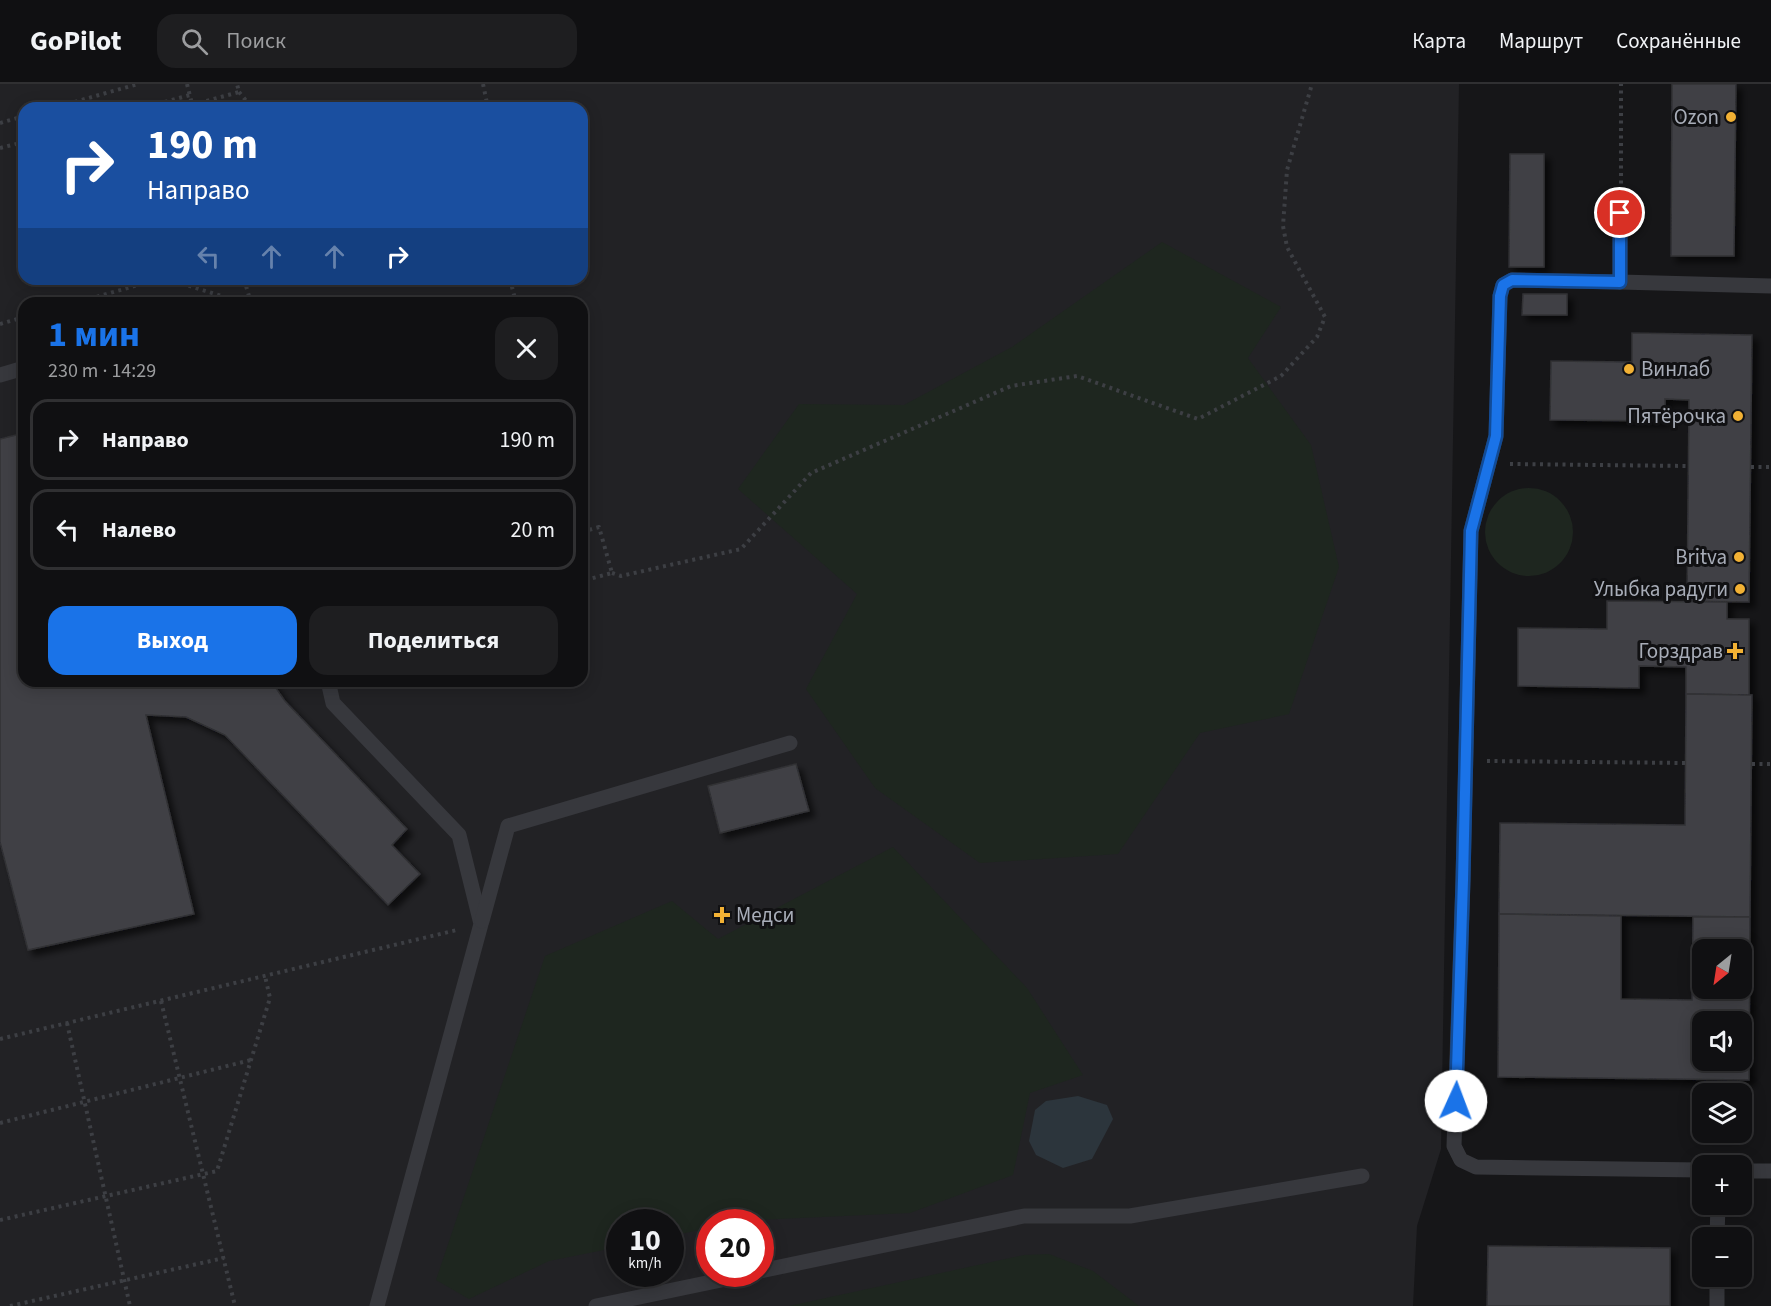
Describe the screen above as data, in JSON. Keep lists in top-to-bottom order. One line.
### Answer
{"places":{"other":["Ozon","Винлаб","Пятёрочка","Britva","Улыбка радуги"],"health":["Горздрав","Медси"]},"north":"bottom left","page":{"header":"GoPilot","search":"Поиск","nav":["Карта","Маршрут","Сохранённые"],"turn":["190 m","Направо"],"heading":["1 мин","230 m · 14:29"],"list":[{"name":"Направо","value":"190 m"},{"name":"Налево","value":"20 m"}],"buttons":["Выход","Поделиться"],"map_buttons":["+","−"],"speed":"10 km/h","limit":"20"}}
